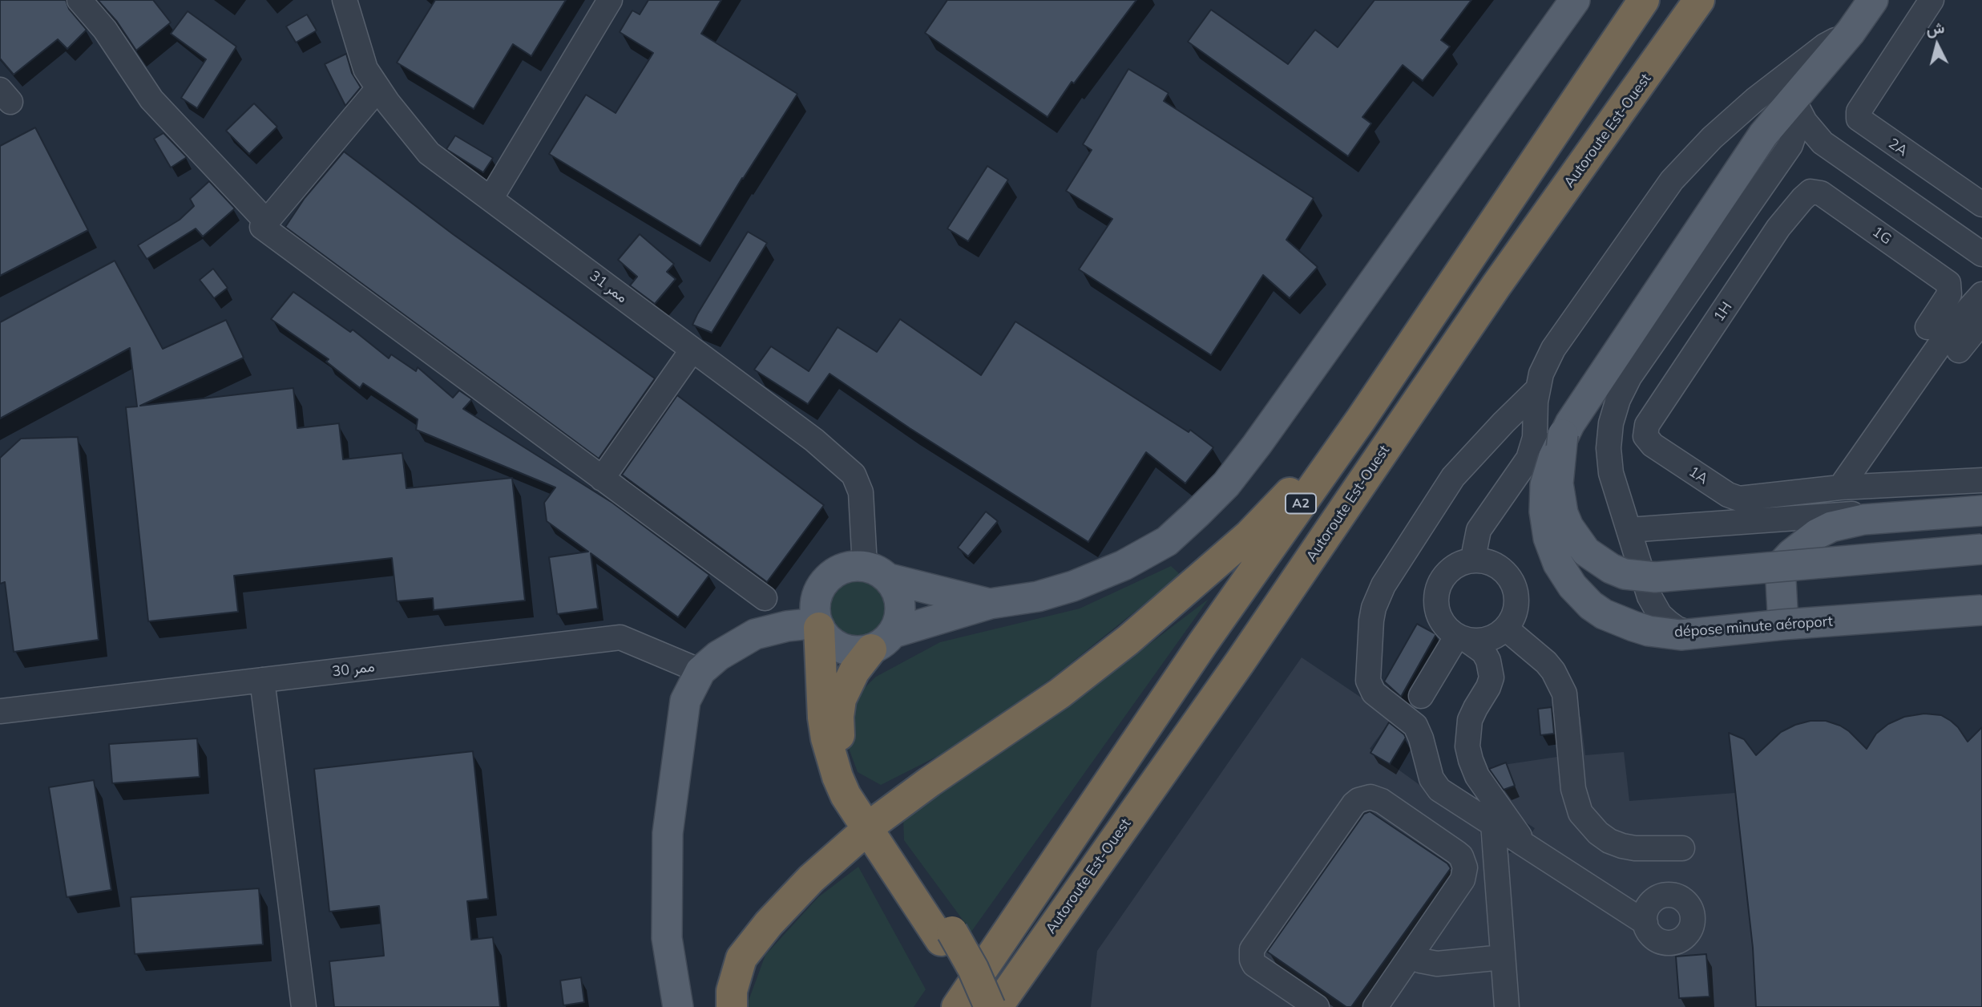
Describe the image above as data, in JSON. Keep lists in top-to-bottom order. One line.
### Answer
{"streets":{"highway":["Autoroute Est-Ouest","A2"],"main road":["dépose minute aéroport"],"street":["2A","1G","ممر 31","1H","1A","ممر 30"]},"crossings":[["1G","1H"],["1H","1A"]],"north":"top"}
